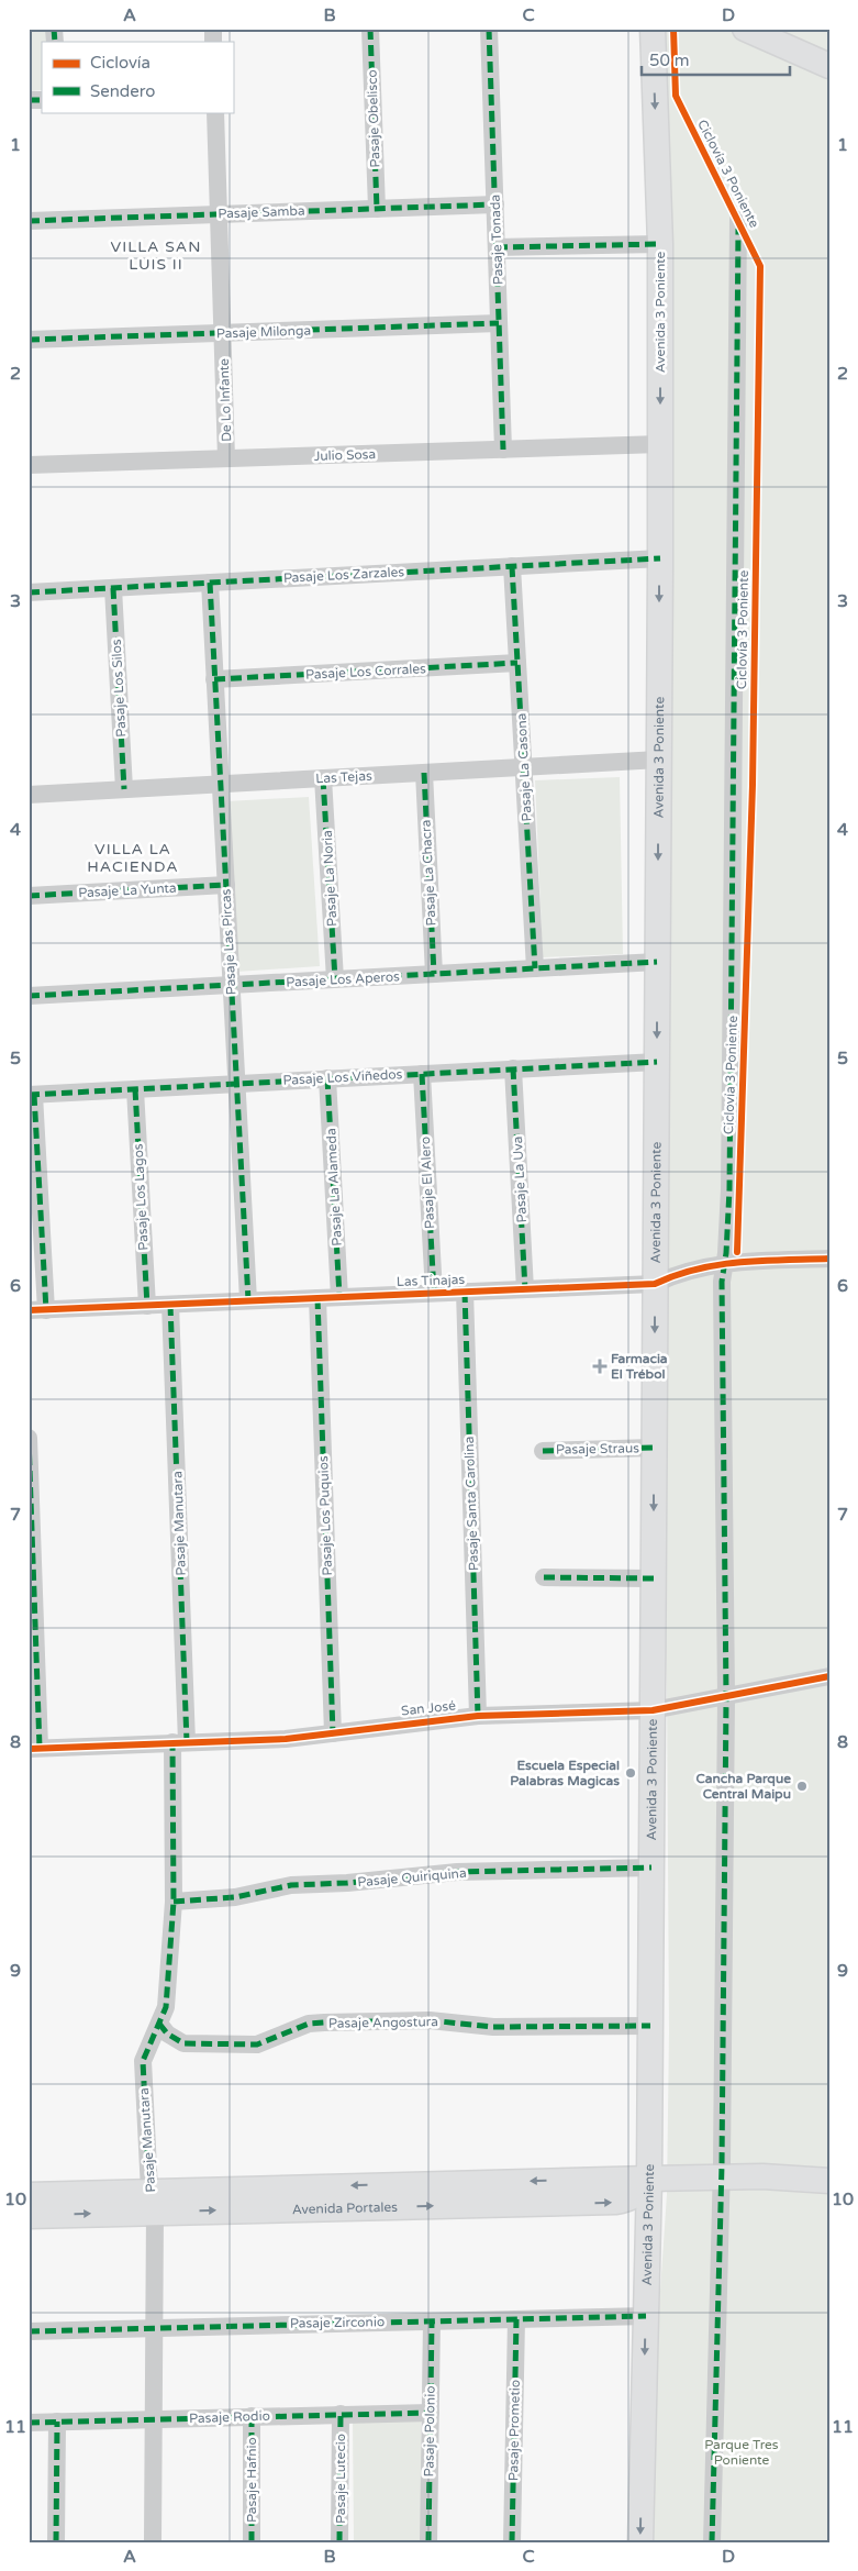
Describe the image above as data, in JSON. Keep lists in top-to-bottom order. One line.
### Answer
{"streets":{"main road":["Avenida 3 Poniente","Avenida Portales"],"street":["Pasaje Obelisco","Pasaje Samba","Pasaje Tonada","Pasaje Milonga","De Lo Infante","Julio Sosa","Pasaje Los Zarzales","Pasaje Los Corrales","Pasaje Los Silos","Pasaje La Casona","Las Tejas","Pasaje La Chacra","Pasaje La Noria","Pasaje La Yunta","Pasaje Las Pircas","Pasaje Los Aperos","Pasaje Los Viñedos","Pasaje La Uva","Pasaje El Alero","Pasaje La Alameda","Pasaje Los Lagos","Las Tinajas","Pasaje Straus","Pasaje Santa Carolina","Pasaje Los Puquios","Pasaje Manutara","San José","Pasaje Quiriquina","Pasaje Angostura","Pasaje Zirconio","Pasaje Rodio","Pasaje Prometio","Pasaje Polonio","Pasaje Lutecio","Pasaje Hafnio"],"cycle path":["Ciclovía 3 Poniente"]},"crossings":[["Pasaje Obelisco","Pasaje Samba"],["Pasaje Samba","Pasaje Tonada"],["Pasaje Samba","De Lo Infante"],["Pasaje Tonada","Pasaje Milonga"],["Pasaje Tonada","Julio Sosa"],["Avenida 3 Poniente","Julio Sosa"],["Avenida 3 Poniente","Pasaje Los Zarzales"],["Avenida 3 Poniente","Las Tejas"],["Avenida 3 Poniente","Pasaje Los Aperos"],["Avenida 3 Poniente","Pasaje Los Viñedos"],["Avenida 3 Poniente","Las Tinajas"],["Avenida 3 Poniente","Pasaje Straus"],["Avenida 3 Poniente","San José"],["Avenida 3 Poniente","Pasaje Quiriquina"],["Avenida 3 Poniente","Pasaje Angostura"],["Avenida 3 Poniente","Avenida Portales"],["Avenida 3 Poniente","Pasaje Zirconio"],["Pasaje Milonga","De Lo Infante"],["De Lo Infante","Julio Sosa"],["Pasaje Los Zarzales","Pasaje Los Silos"],["Pasaje Los Zarzales","Pasaje La Casona"],["Pasaje Los Zarzales","Pasaje Las Pircas"],["Pasaje Los Corrales","Pasaje La Casona"],["Pasaje Los Corrales","Pasaje Las Pircas"],["Pasaje Los Silos","Las Tejas"],["Pasaje La Casona","Las Tejas"],["Pasaje La Casona","Pasaje Los Aperos"],["Las Tejas","Pasaje La Chacra"],["Las Tejas","Pasaje La Noria"],["Las Tejas","Pasaje Las Pircas"],["Pasaje La Chacra","Pasaje Los Aperos"],["Pasaje La Noria","Pasaje Los Aperos"],["Pasaje La Yunta","Pasaje Las Pircas"],["Pasaje Las Pircas","Pasaje Los Aperos"],["Pasaje Las Pircas","Pasaje Los Viñedos"],["Pasaje Las Pircas","Las Tinajas"],["Pasaje Los Viñedos","Pasaje La Uva"],["Pasaje Los Viñedos","Pasaje El Alero"],["Pasaje Los Viñedos","Pasaje La Alameda"],["Pasaje Los Viñedos","Pasaje Los Lagos"],["Pasaje La Uva","Las Tinajas"],["Pasaje El Alero","Las Tinajas"],["Pasaje La Alameda","Las Tinajas"],["Pasaje Los Lagos","Las Tinajas"],["Las Tinajas","Pasaje Santa Carolina"],["Las Tinajas","Pasaje Los Puquios"],["Las Tinajas","Pasaje Manutara"],["Pasaje Santa Carolina","San José"],["Pasaje Los Puquios","San José"],["Pasaje Manutara","San José"],["Pasaje Manutara","Pasaje Quiriquina"],["Pasaje Manutara","Pasaje Angostura"],["Pasaje Manutara","Avenida Portales"],["Pasaje Manutara","Pasaje Zirconio"],["Pasaje Manutara","Pasaje Rodio"],["Pasaje Zirconio","Pasaje Prometio"],["Pasaje Zirconio","Pasaje Polonio"],["Pasaje Rodio","Pasaje Polonio"],["Pasaje Rodio","Pasaje Lutecio"],["Pasaje Rodio","Pasaje Hafnio"]],"one_way":["Avenida 3 Poniente"],"districts":["VILLA SAN LUIS II","VILLA LA HACIENDA"],"parks":["Parque Tres Poniente"],"places":{"health":["Farmacia El Trébol"],"other":["Escuela Especial Palabras Magicas","Cancha Parque Central Maipu"]},"legend":["Ciclovía","Sendero"],"scale_bar":"50 m","grid":{"columns":["A","B","C","D"],"rows":["1","2","3","4","5","6","7","8","9","10","11"]}}
